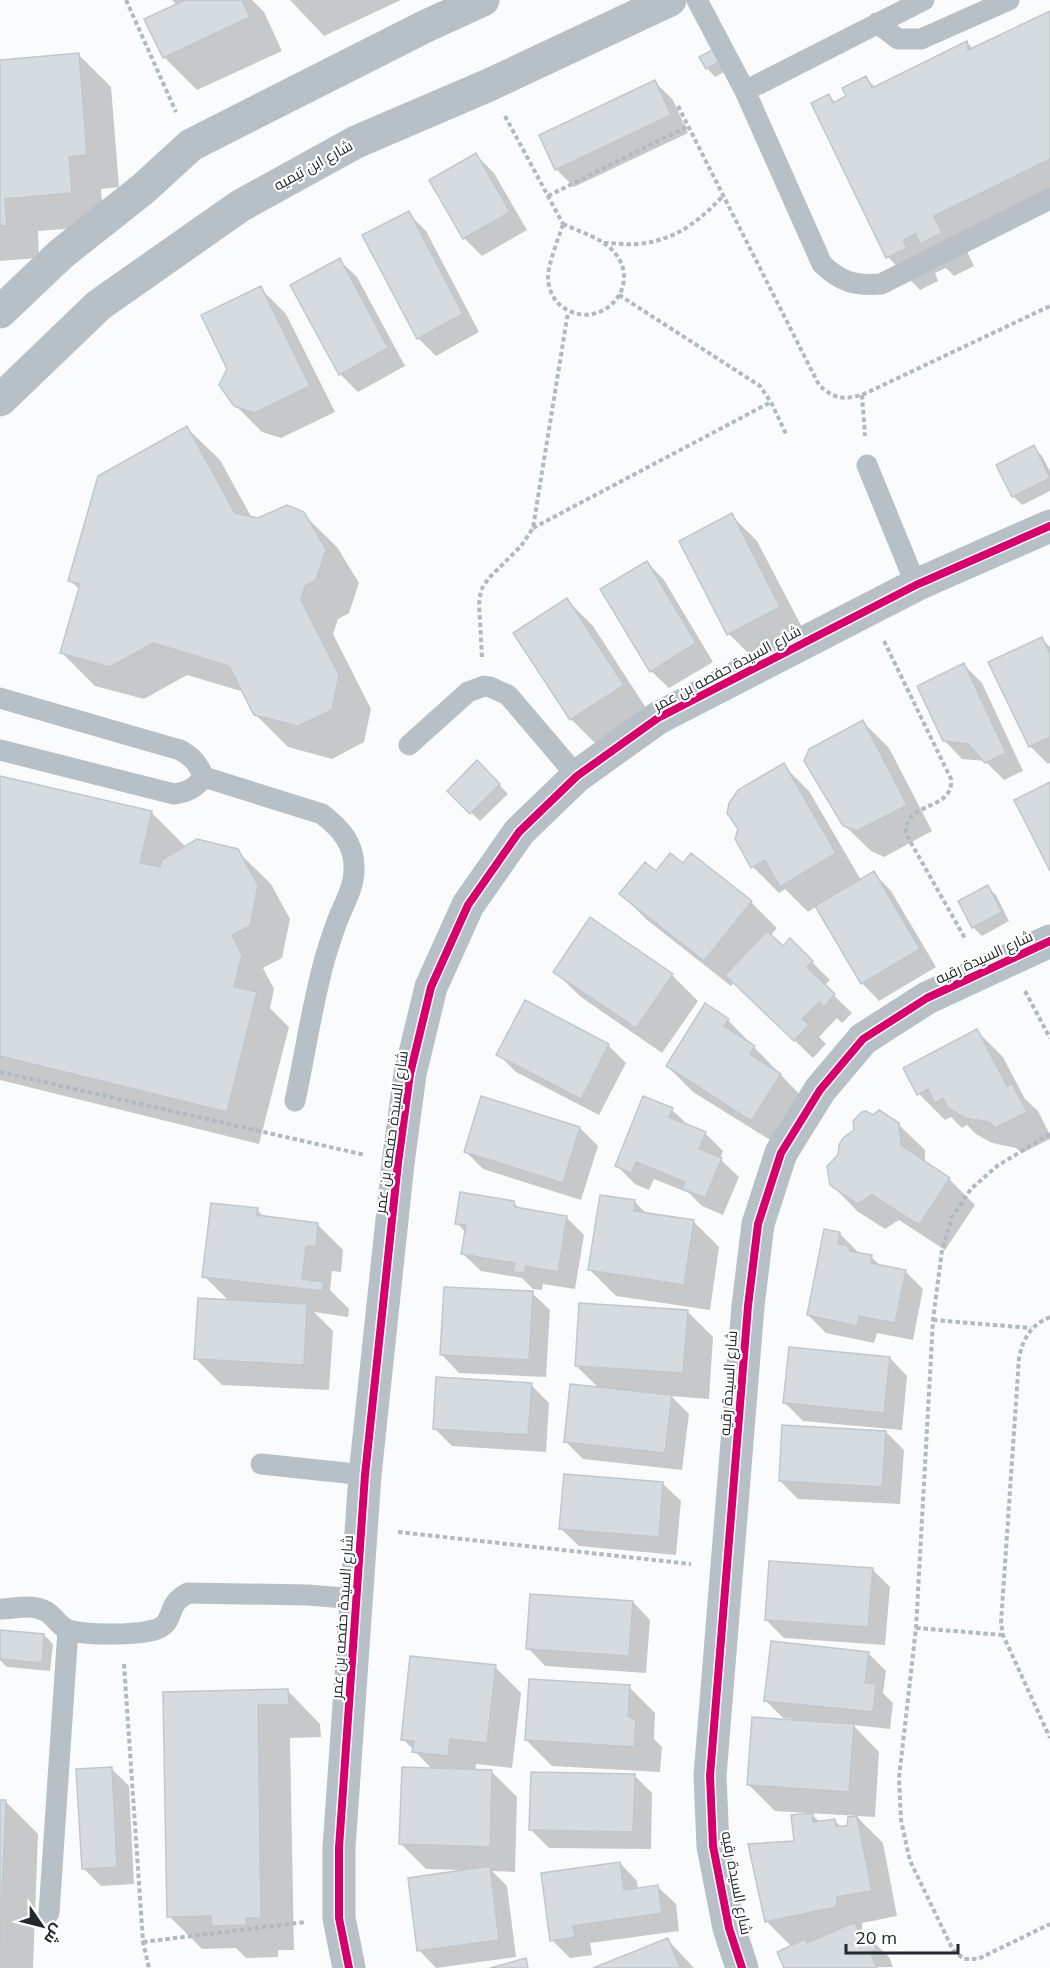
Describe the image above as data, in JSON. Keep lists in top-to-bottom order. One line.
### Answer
{"streets":{"street":["شارع ابن تيميه","شارع السيدة حفصه بن عمر","شارع السيدة رقيه"]},"scale_bar":"20 m","north":"bottom right"}
